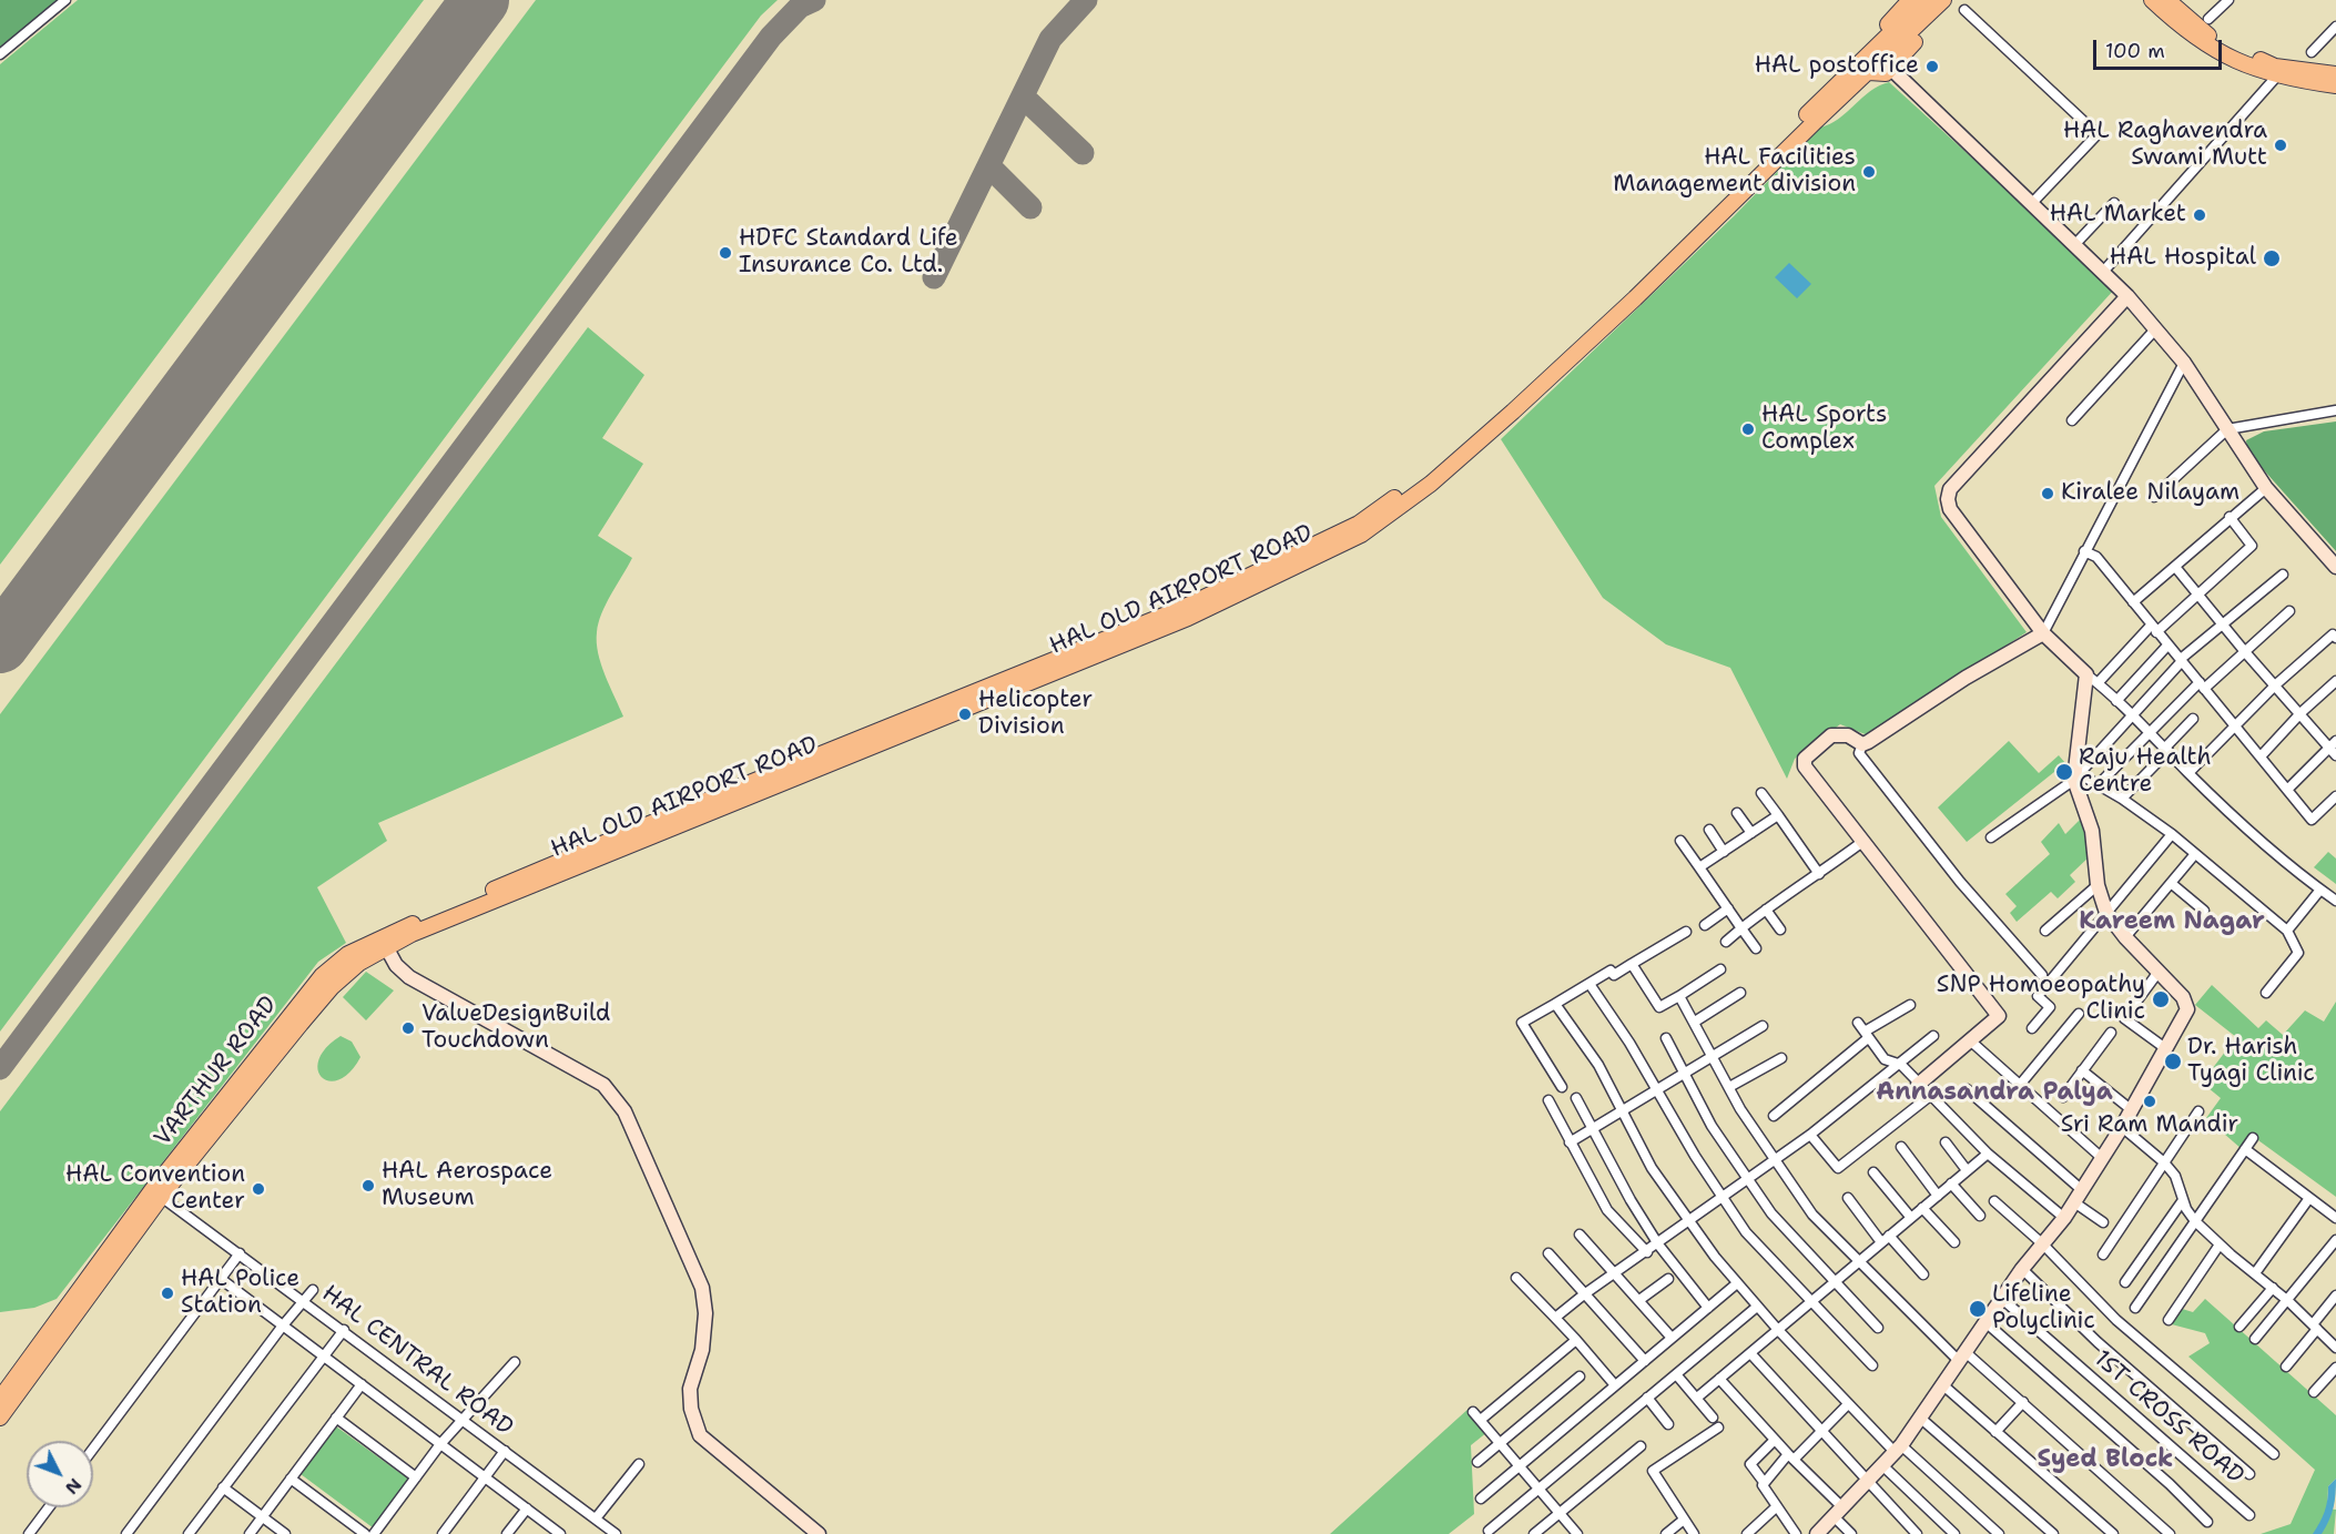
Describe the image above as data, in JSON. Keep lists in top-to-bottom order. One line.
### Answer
{"streets":{"main road":["HAL OLD AIRPORT ROAD","VARTHUR ROAD"],"street":["HAL CENTRAL ROAD","1ST CROSS ROAD"]},"crossings":[["HAL OLD AIRPORT ROAD","VARTHUR ROAD"],["VARTHUR ROAD","HAL CENTRAL ROAD"]],"districts":["Kareem Nagar","Annasandra Palya","Syed Block"],"places":["HAL postoffice","HAL Raghavendra Swami Mutt","HAL Facilities Management division","HAL Market","HDFC Standard Life Insurance Co. Ltd.","HAL Hospital","HAL Sports Complex","Kiralee Nilayam","Helicopter Division","Raju Health Centre","SNP Homoeopathy Clinic","ValueDesignBuild Touchdown","Dr. Harish Tyagi Clinic","Sri Ram Mandir","HAL Aerospace Museum","HAL Convention Center","HAL Police Station","Lifeline Polyclinic"],"scale_bar":"100 m","north":"bottom right"}
